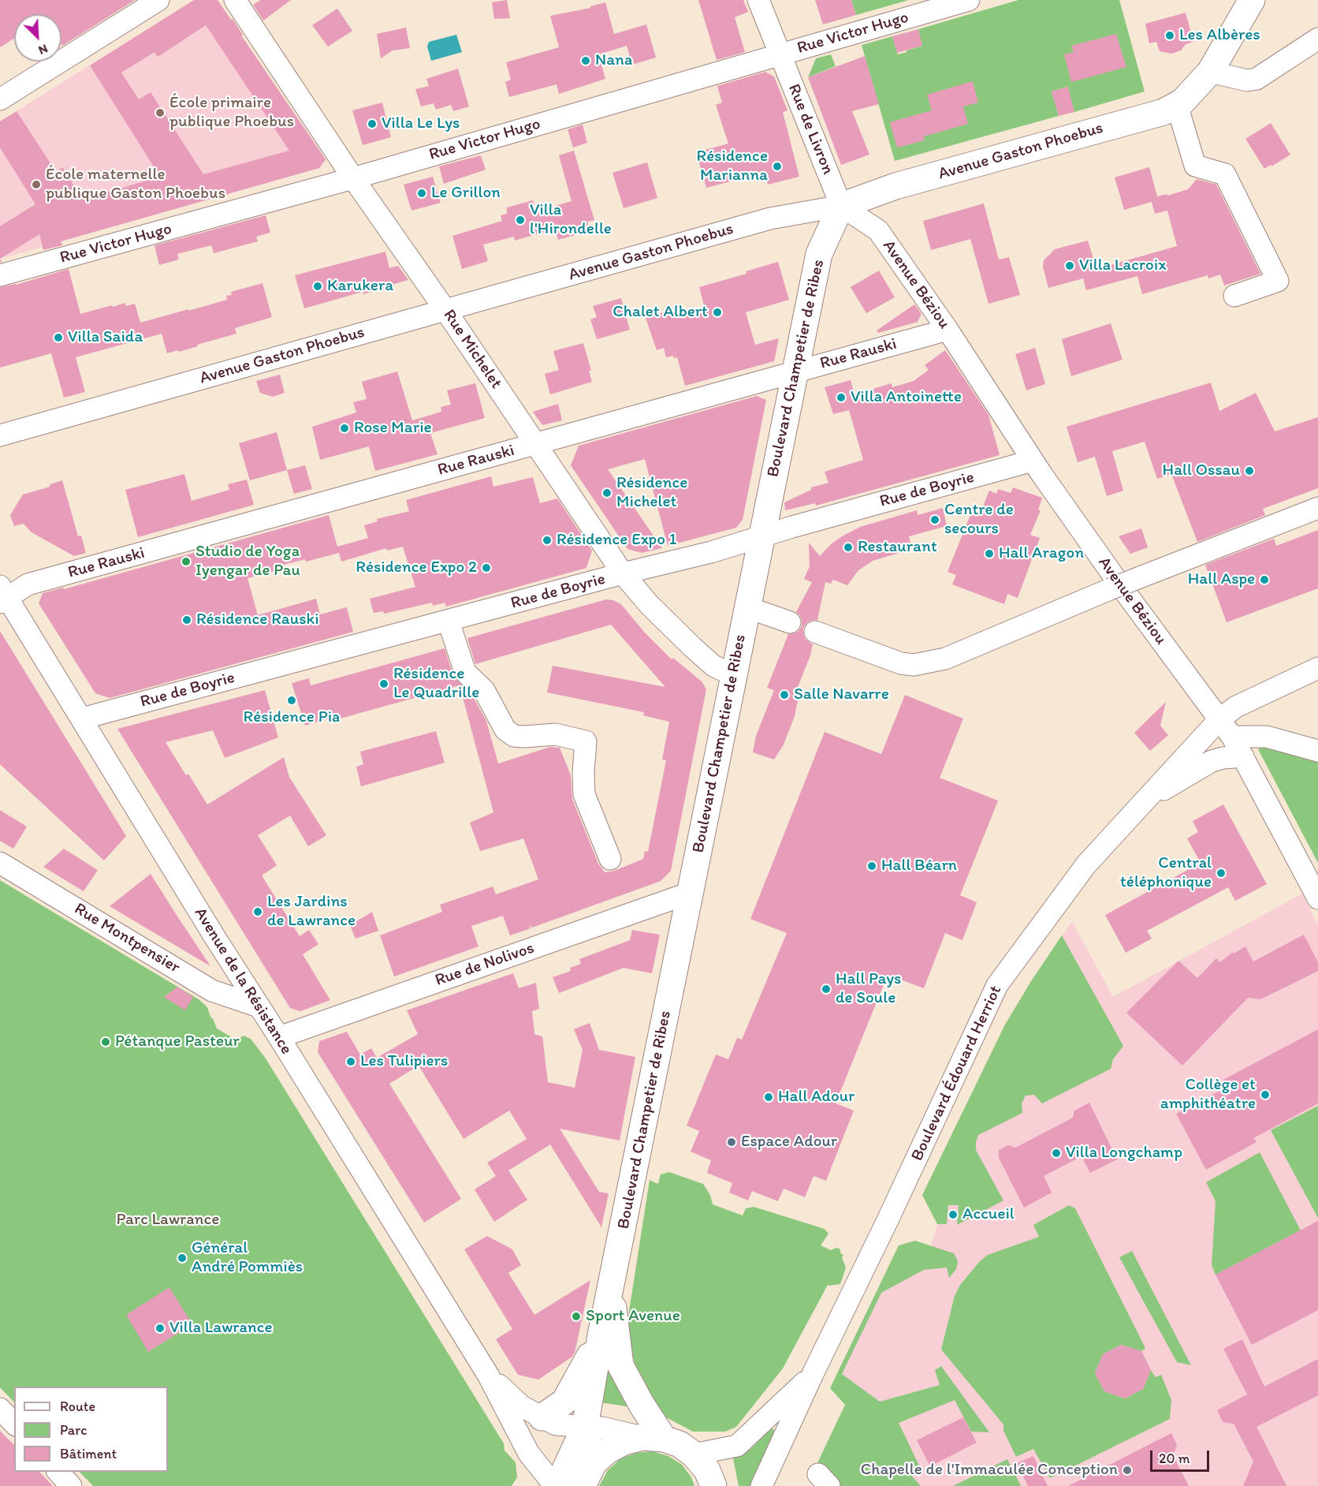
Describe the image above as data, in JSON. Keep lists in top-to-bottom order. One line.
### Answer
{"streets":{"main road":["Avenue Gaston Phoebus","Boulevard Champetier de Ribes"],"street":["Rue Victor Hugo","Rue de Livron","Avenue Béziou","Rue Michelet","Rue Rauski","Rue de Boyrie","Rue Montpensier","Rue de Nolivos","Avenue de la Résistance","Boulevard Édouard Herriot"]},"crossings":[["Rue Victor Hugo","Rue de Livron"],["Rue Victor Hugo","Rue Michelet"],["Rue de Livron","Avenue Gaston Phoebus"],["Rue de Livron","Avenue Béziou"],["Rue de Livron","Boulevard Champetier de Ribes"],["Avenue Gaston Phoebus","Avenue Béziou"],["Avenue Gaston Phoebus","Rue Michelet"],["Avenue Gaston Phoebus","Boulevard Champetier de Ribes"],["Avenue Béziou","Rue Rauski"],["Avenue Béziou","Boulevard Champetier de Ribes"],["Avenue Béziou","Rue de Boyrie"],["Avenue Béziou","Boulevard Édouard Herriot"],["Rue Michelet","Rue Rauski"],["Rue Michelet","Boulevard Champetier de Ribes"],["Rue Michelet","Rue de Boyrie"],["Rue Rauski","Boulevard Champetier de Ribes"],["Rue Rauski","Avenue de la Résistance"],["Boulevard Champetier de Ribes","Rue de Boyrie"],["Boulevard Champetier de Ribes","Rue de Nolivos"],["Boulevard Champetier de Ribes","Avenue de la Résistance"],["Rue de Boyrie","Avenue de la Résistance"],["Rue Montpensier","Avenue de la Résistance"],["Rue de Nolivos","Avenue de la Résistance"]],"parks":["Parc Lawrance"],"places":["Les Albères","Nana","École primaire publique Phoebus","Villa Le Lys","Résidence Marianna","École maternelle publique Gaston Phoebus","Le Grillon","Villa l'Hirondelle","Villa Lacroix","Karukera","Chalet Albert","Villa Saida","Villa Antoinette","Rose Marie","Hall Ossau","Résidence Michelet","Centre de secours","Résidence Expo 1","Restaurant","Hall Aragon","Studio de Yoga Iyengar de Pau","Résidence Expo 2","Hall Aspe","Résidence Rauski","Résidence Le Quadrille","Salle Navarre","Résidence Pia","Hall Béarn","Central téléphonique","Les Jardins de Lawrance","Hall Pays de Soule","Pétanque Pasteur","Les Tulipiers","Collège et amphithéatre","Hall Adour","Espace Adour","Villa Longchamp","Accueil","Général André Pommiès","Sport Avenue","Villa Lawrance","Chapelle de l'Immaculée Conception"],"legend":["Route","Parc","Bâtiment"],"scale_bar":"20 m","north":"bottom right"}
